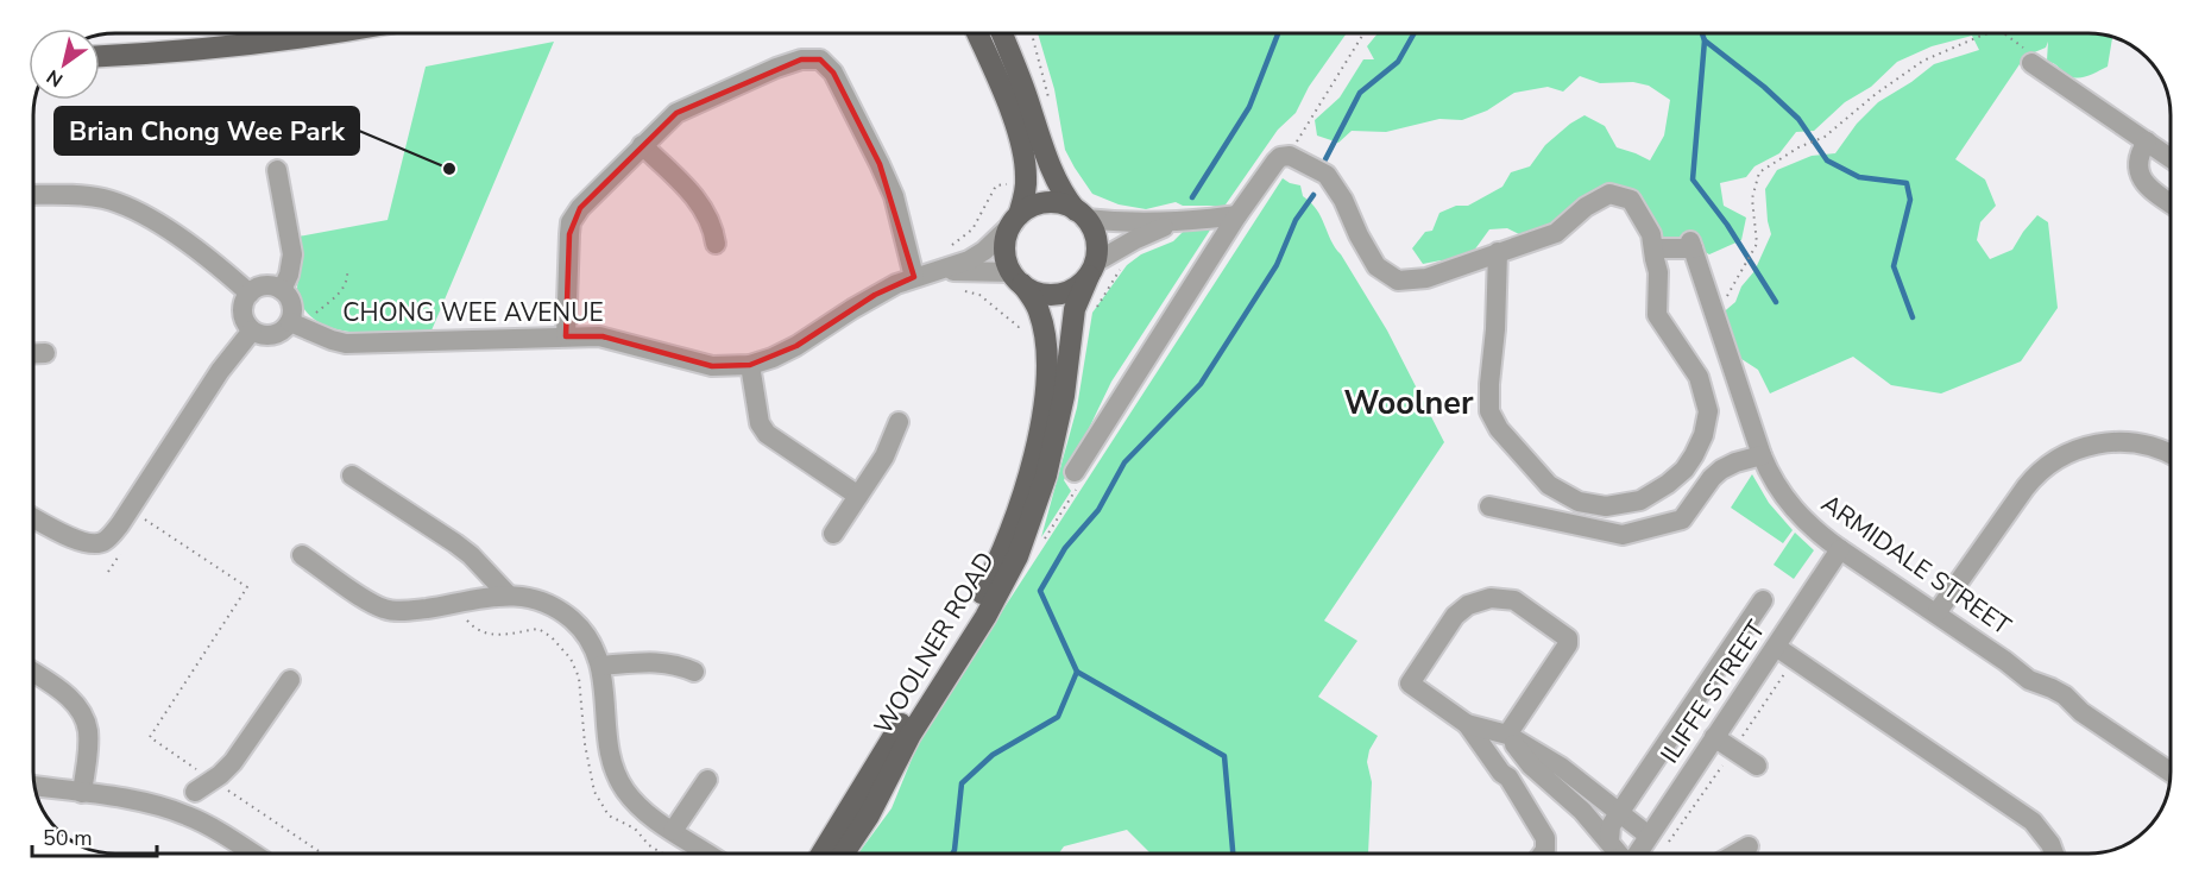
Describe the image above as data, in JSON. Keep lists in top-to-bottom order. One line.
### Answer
{"streets":{"main road":["WOOLNER ROAD"],"street":["CHONG WEE AVENUE","ARMIDALE STREET","ILIFFE STREET"]},"crossings":[["CHONG WEE AVENUE","WOOLNER ROAD"],["ARMIDALE STREET","ILIFFE STREET"]],"districts":["Woolner"],"places":["Brian Chong Wee Park"],"scale_bar":"50 m","north":"bottom left"}
